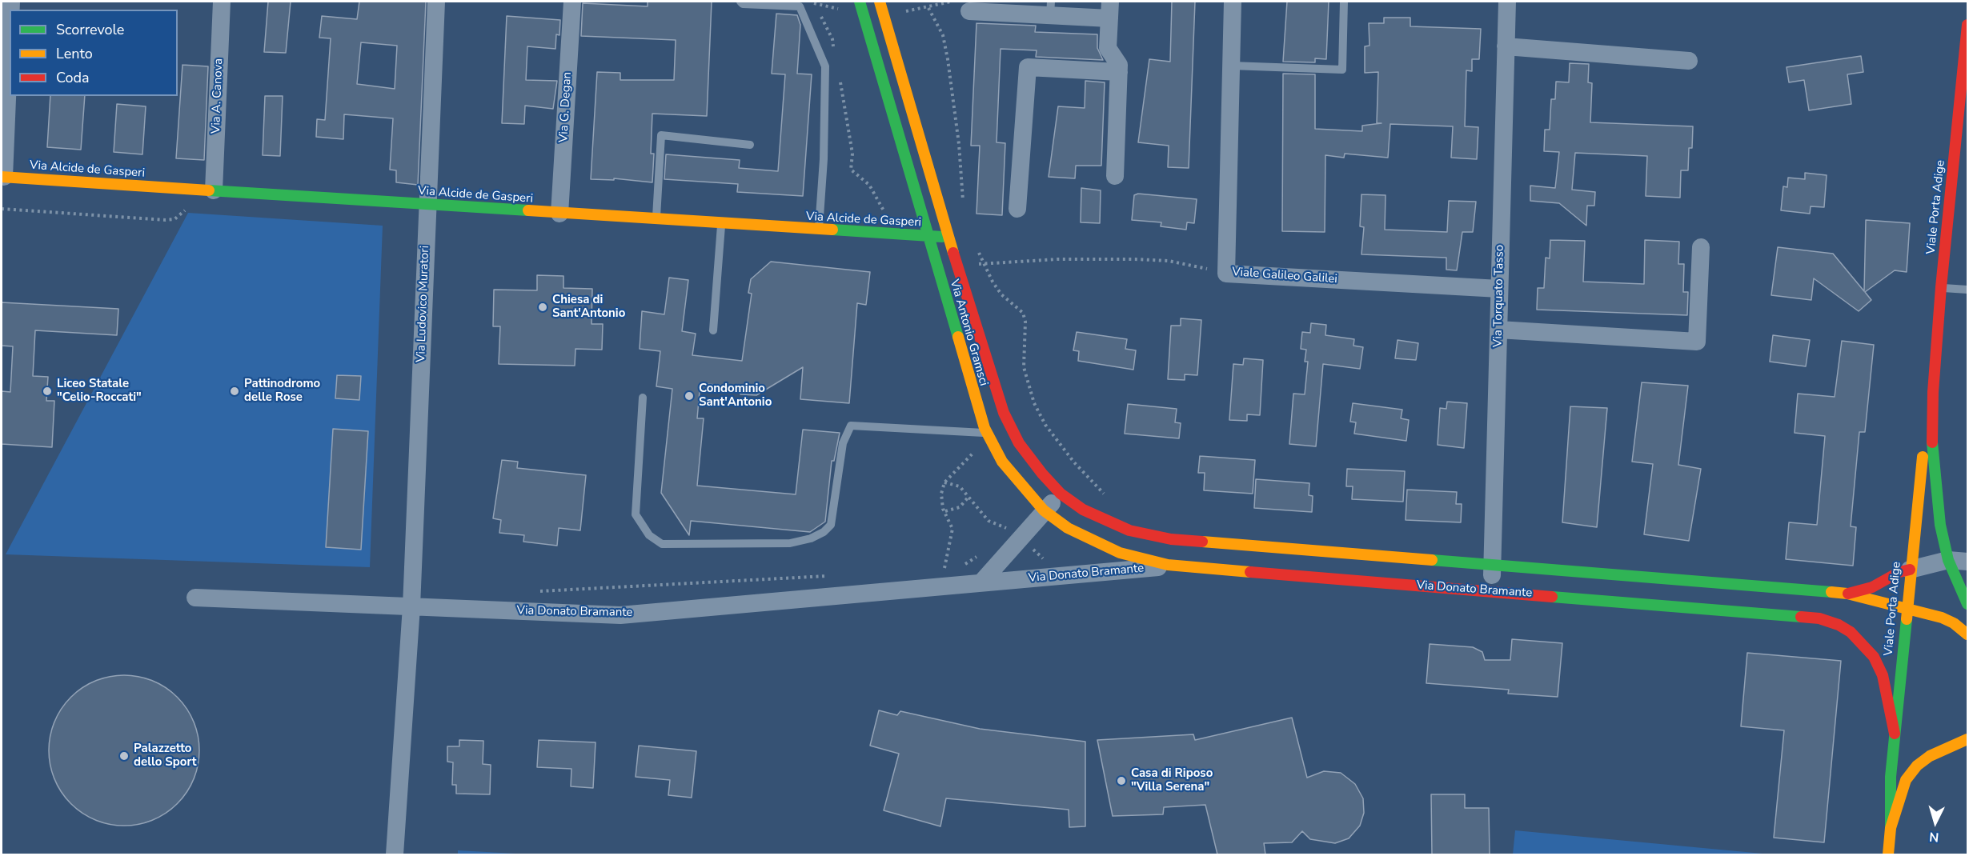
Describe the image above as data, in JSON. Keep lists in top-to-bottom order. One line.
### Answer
{"streets":{"street":["Via A. Canova","Via G. Degan","Via Alcide de Gasperi","Viale Porta Adige","Viale Galileo Galilei","Via Torquato Tasso","Via Ludovico Muratori","Via Antonio Gramsci","Via Donato Bramante"]},"crossings":[["Via A. Canova","Via Alcide de Gasperi"],["Via G. Degan","Via Alcide de Gasperi"],["Via Alcide de Gasperi","Via Ludovico Muratori"],["Via Alcide de Gasperi","Via Antonio Gramsci"],["Viale Porta Adige","Via Donato Bramante"],["Viale Galileo Galilei","Via Torquato Tasso"],["Via Torquato Tasso","Via Donato Bramante"],["Via Ludovico Muratori","Via Donato Bramante"],["Via Antonio Gramsci","Via Donato Bramante"]],"places":["Chiesa di Sant'Antonio","Liceo Statale \"Celio-Roccati\"","Pattinodromo delle Rose","Condominio Sant'Antonio","Palazzetto dello Sport","Casa di Riposo \"Villa Serena\""],"legend":["Scorrevole","Lento","Coda"],"north":"bottom"}
